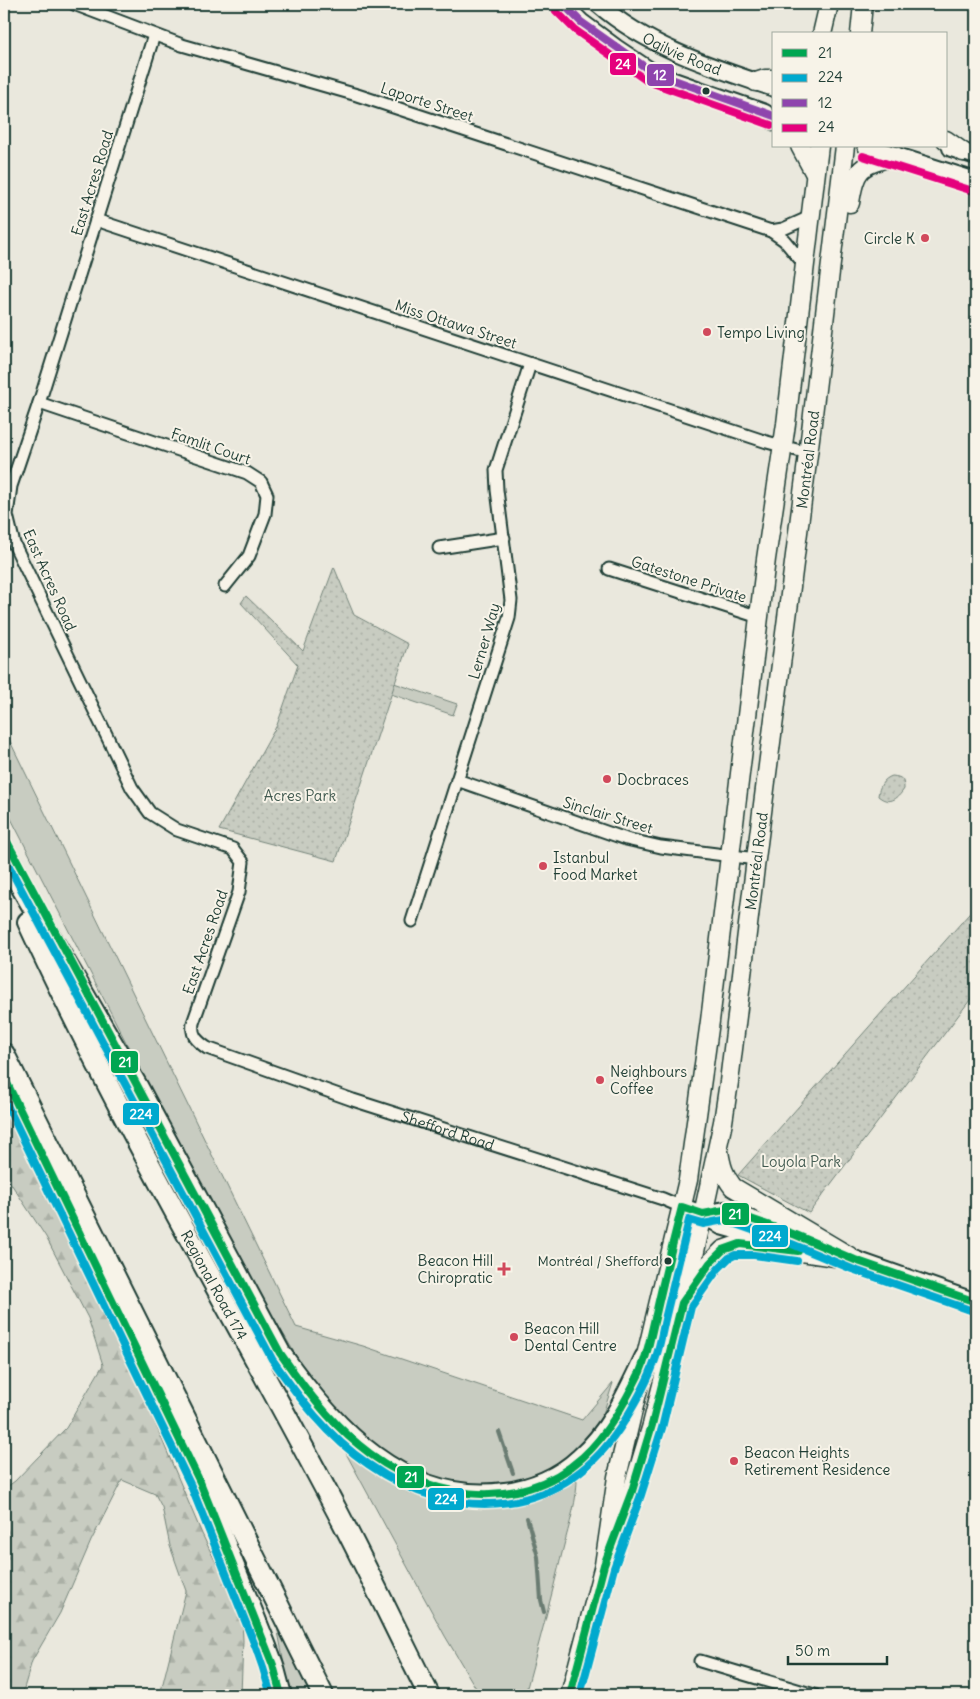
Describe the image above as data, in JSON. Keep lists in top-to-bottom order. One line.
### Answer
{"streets":{"highway":["Regional Road 174"],"main road":["Montréal Road"],"street":["Ogilvie Road","Laporte Street","East Acres Road","Miss Ottawa Street","Famlit Court","Gatestone Private","Lerner Way","Sinclair Street","Shefford Road"]},"crossings":[["Laporte Street","East Acres Road"],["Laporte Street","Montréal Road"],["East Acres Road","Miss Ottawa Street"],["East Acres Road","Famlit Court"],["East Acres Road","Shefford Road"],["Miss Ottawa Street","Montréal Road"],["Miss Ottawa Street","Lerner Way"],["Montréal Road","Gatestone Private"],["Montréal Road","Sinclair Street"],["Montréal Road","Shefford Road"],["Lerner Way","Sinclair Street"]],"parks":["Acres Park","Loyola Park"],"places":{"other":["Circle K","Tempo Living","Docbraces","Istanbul Food Market","Neighbours Coffee","Montréal / Shefford","Beacon Hill Dental Centre","Beacon Heights Retirement Residence"],"health":["Beacon Hill Chiropratic"]},"lines":["transit line 12","transit line 24","transit line 21","transit line 224"],"legend":["21","224","12","24"],"scale_bar":"50 m"}
